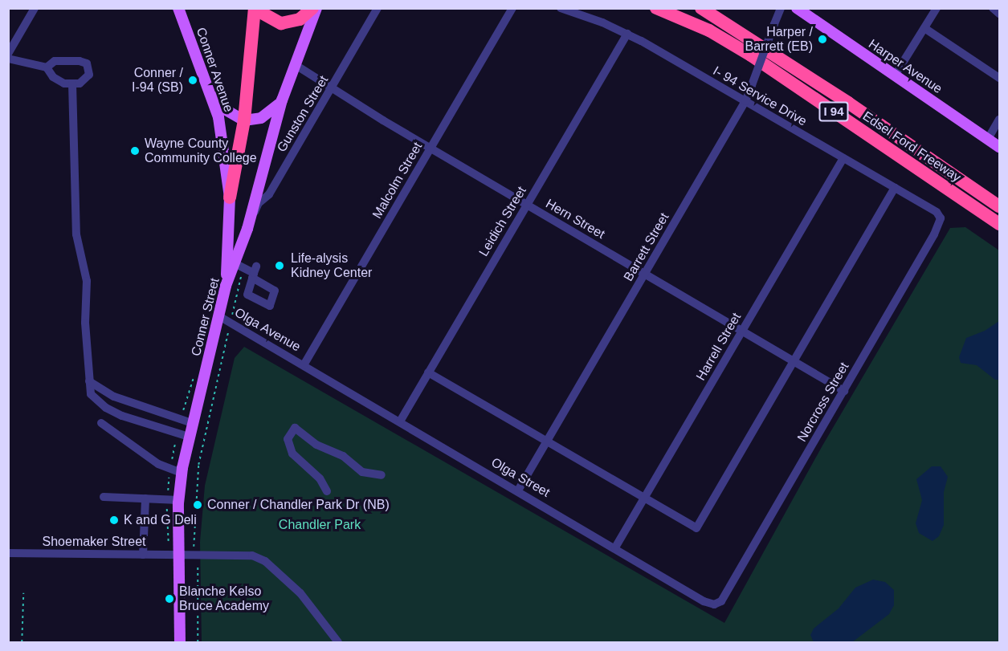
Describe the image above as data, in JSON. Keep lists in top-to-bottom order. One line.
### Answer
{"streets":{"highway":["I 94","Edsel Ford Freeway"],"main road":["Harper Avenue","Conner Avenue","Conner Street"],"street":["I- 94 Service Drive","Gunston Street","Malcolm Street","Hern Street","Leidich Street","Barrett Street","Olga Avenue","Harrell Street","Norcross Street","Olga Street","Shoemaker Street"]},"crossings":[["Conner Avenue","Conner Street"],["I- 94 Service Drive","Leidich Street"],["I- 94 Service Drive","Barrett Street"],["I- 94 Service Drive","Harrell Street"],["I- 94 Service Drive","Norcross Street"],["Gunston Street","Hern Street"],["Gunston Street","Conner Street"],["Malcolm Street","Hern Street"],["Malcolm Street","Olga Avenue"],["Malcolm Street","Olga Street"],["Hern Street","Leidich Street"],["Hern Street","Barrett Street"],["Hern Street","Conner Street"],["Hern Street","Harrell Street"],["Hern Street","Norcross Street"],["Leidich Street","Olga Street"],["Barrett Street","Olga Street"],["Conner Street","Olga Avenue"],["Conner Street","Shoemaker Street"],["Olga Avenue","Olga Street"],["Harrell Street","Olga Street"],["Norcross Street","Olga Street"]],"parks":["Chandler Park"],"places":["Harper / Barrett (EB)","Conner / I-94 (SB)","Wayne County Community College","Life-alysis Kidney Center","Conner / Chandler Park Dr (NB)","K and G Deli","Blanche Kelso Bruce Academy"]}
